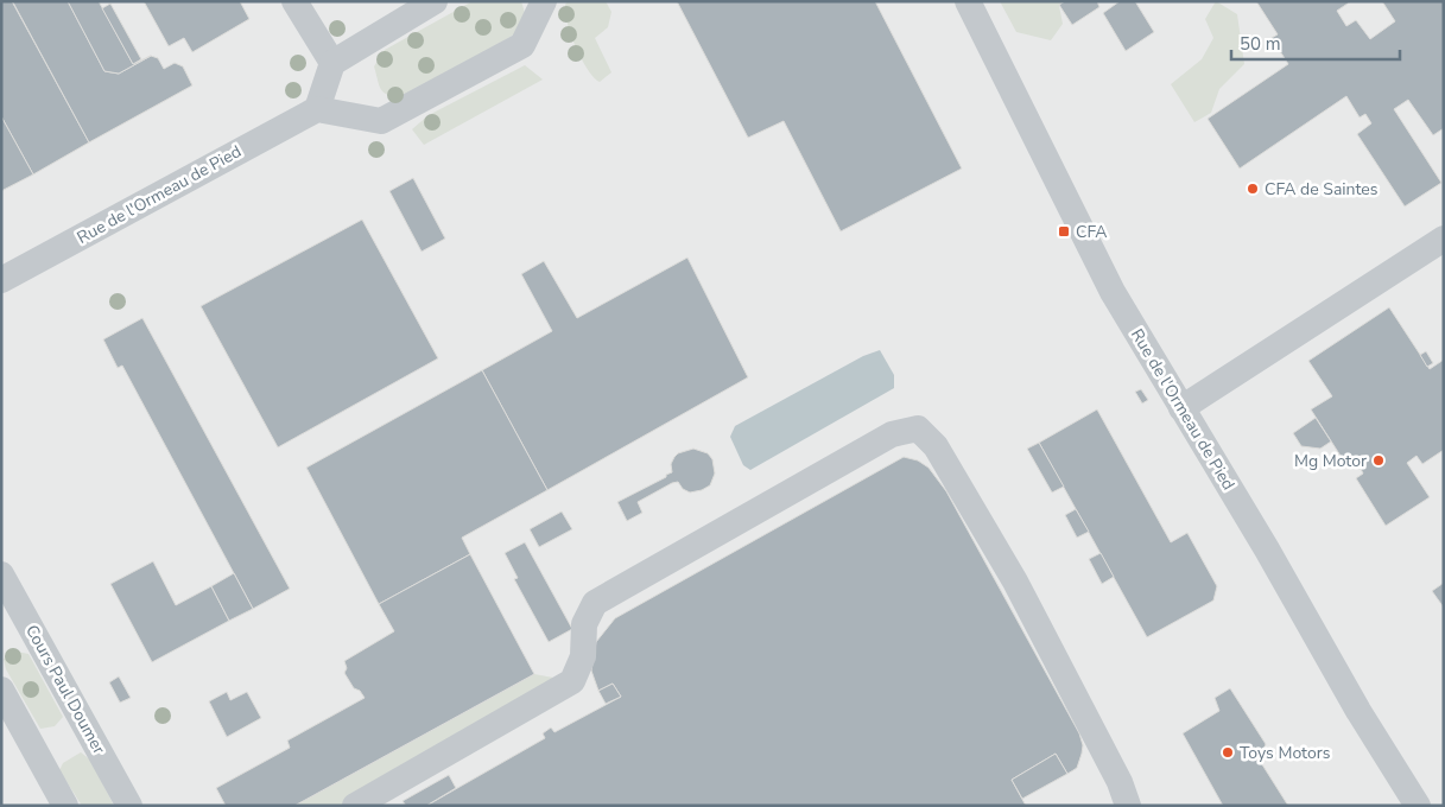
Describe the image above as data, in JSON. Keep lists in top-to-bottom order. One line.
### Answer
{"streets":{"street":["Rue de l'Ormeau de Pied","Cours Paul Doumer"]},"places":{"other":["CFA de Saintes","Mg Motor","Toys Motors"],"transit":["CFA"]},"scale_bar":"50 m"}
